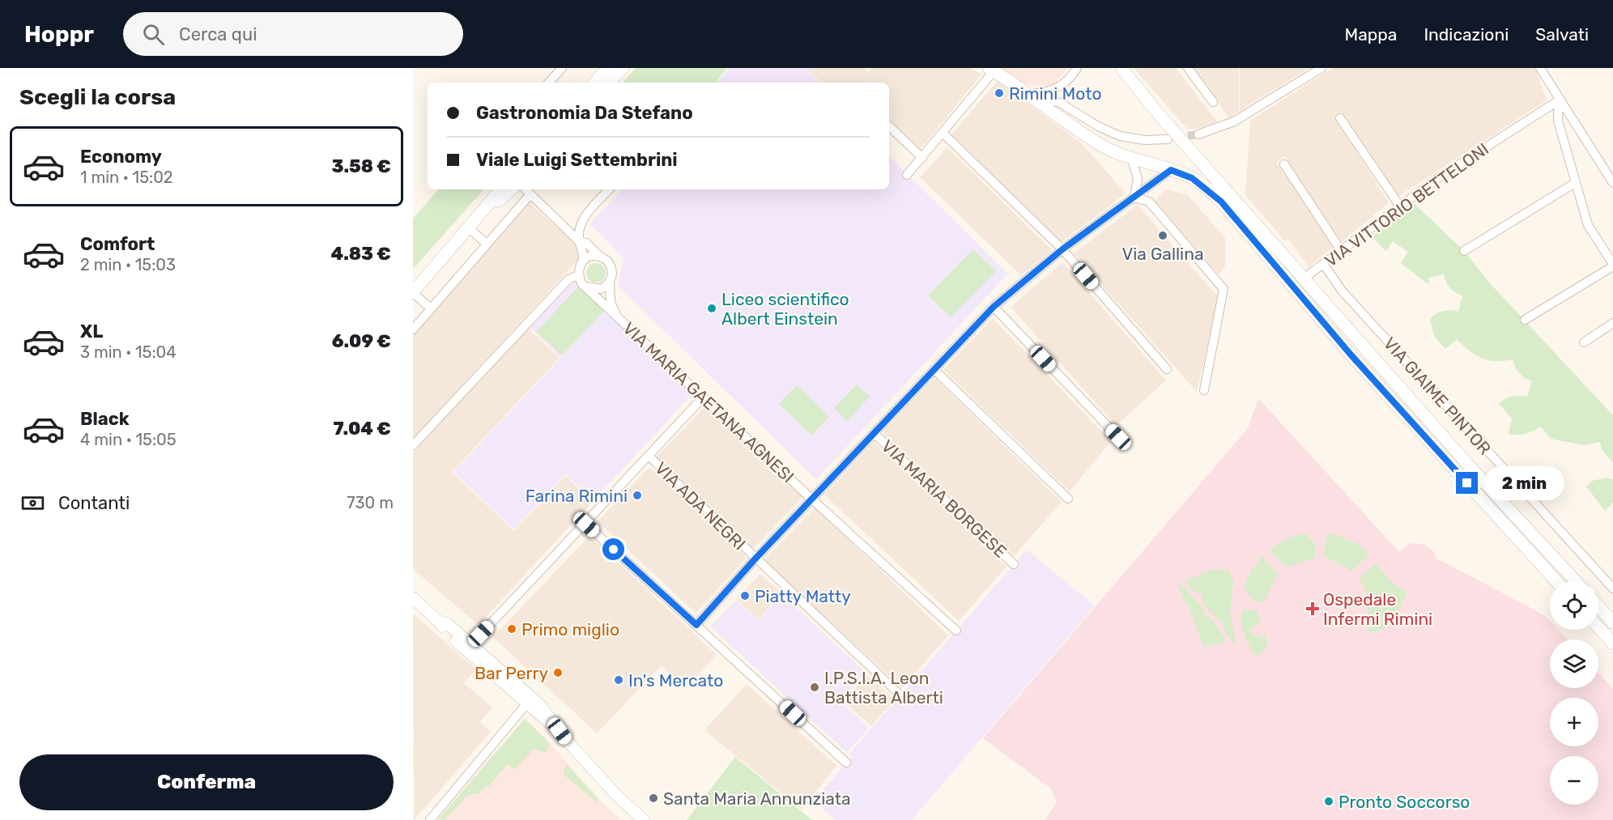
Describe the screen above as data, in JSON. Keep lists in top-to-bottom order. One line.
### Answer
{"streets":{"street":["VIA VITTORIO BETTELONI","VIA GIAIME PINTOR","VIA MARIA GAETANA AGNESI","VIA MARIA BORGESE","VIA ADA NEGRI"]},"crossings":[["VIA VITTORIO BETTELONI","VIA GIAIME PINTOR"]],"places":{"other":["Rimini Moto","Via Gallina","Liceo scientifico Albert Einstein","Farina Rimini","Piatty Matty","Primo miglio","Bar Perry","In's Mercato","I.P.S.I.A. Leon Battista Alberti","Santa Maria Annunziata","Pronto Soccorso"],"health":["Ospedale Infermi Rimini"]},"page":{"header":"Hoppr","search":"Cerca qui","nav":["Mappa","Indicazioni","Salvati"],"heading":"Scegli la corsa","banner":["Gastronomia Da Stefano","Viale Luigi Settembrini"],"list":[{"name":"Economy","note":"1 min · 15:02","value":"3.58 €"},{"name":"Comfort","note":"2 min · 15:03","value":"4.83 €"},{"name":"XL","note":"3 min · 15:04","value":"6.09 €"},{"name":"Black","note":"4 min · 15:05","value":"7.04 €"}],"bubble":"2 min","pay":["Contanti","730 m"],"map_buttons":["+","−"],"buttons":"Conferma"}}
